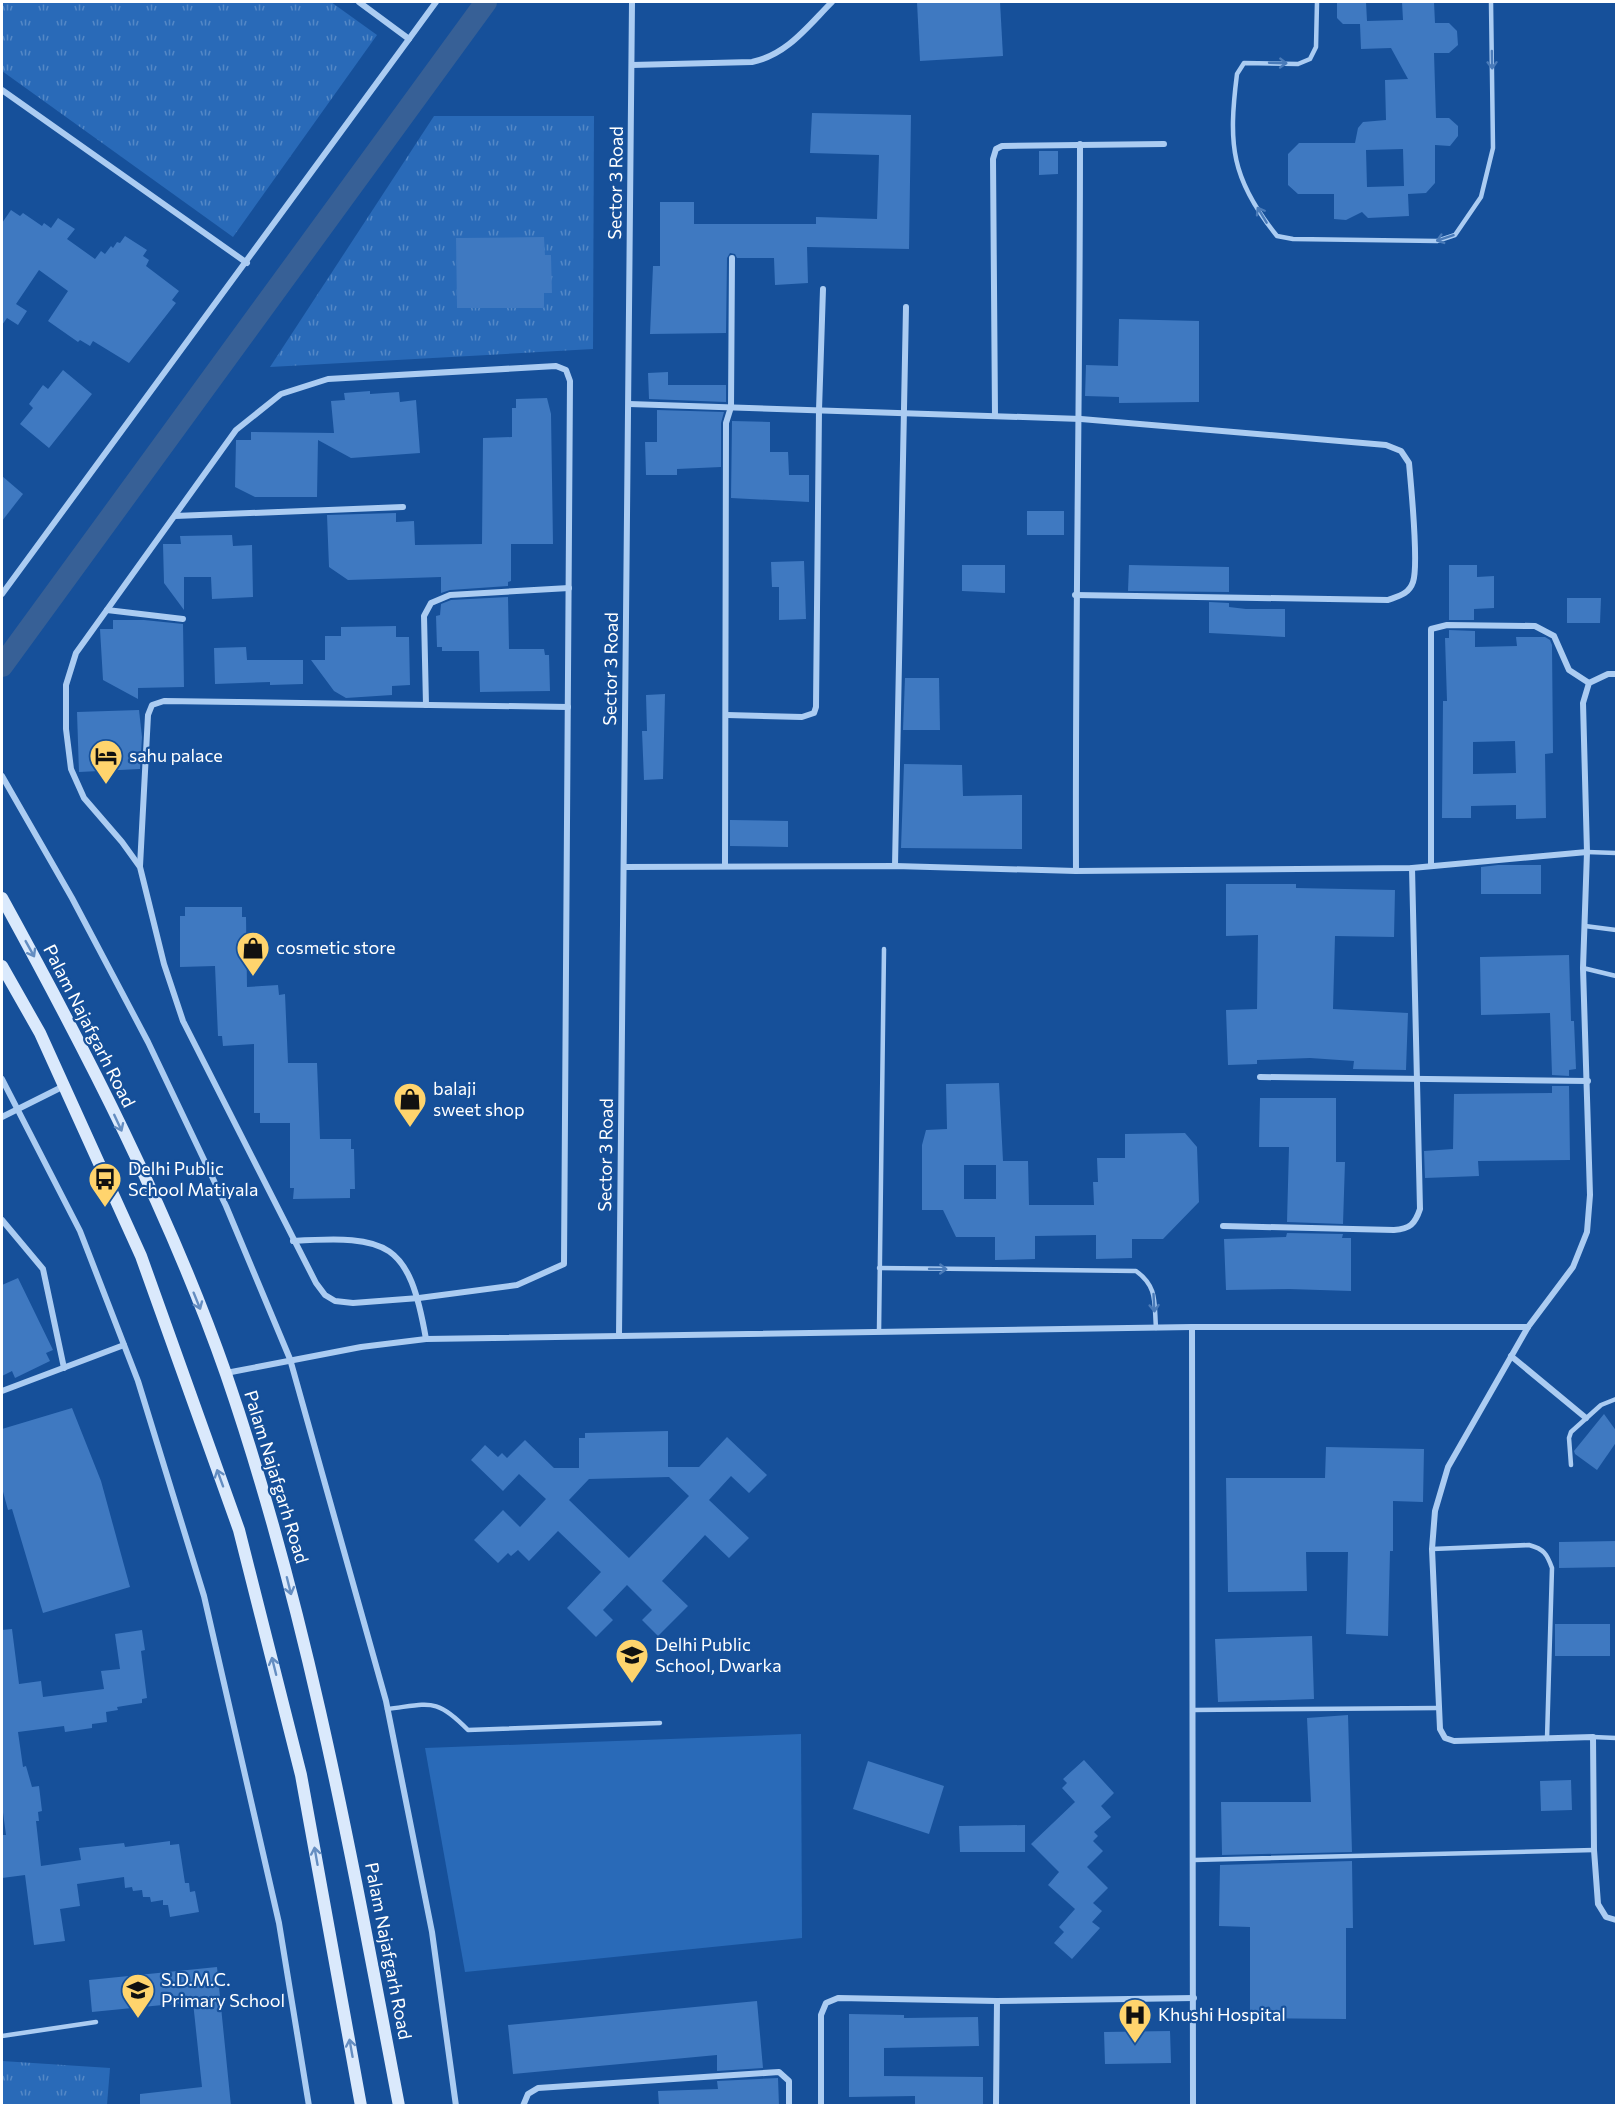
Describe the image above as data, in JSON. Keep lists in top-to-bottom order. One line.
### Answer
{"streets":{"main road":["Palam Najafgarh Road"],"street":["Sector 3 Road"]},"places":{"hotel":["sahu palace"],"shop":["cosmetic store","balaji sweet shop"],"bus stop":["Delhi Public School Matiyala"],"school or university":["Delhi Public School, Dwarka","S.D.M.C. Primary School"],"hospital":["Khushi Hospital"]}}
